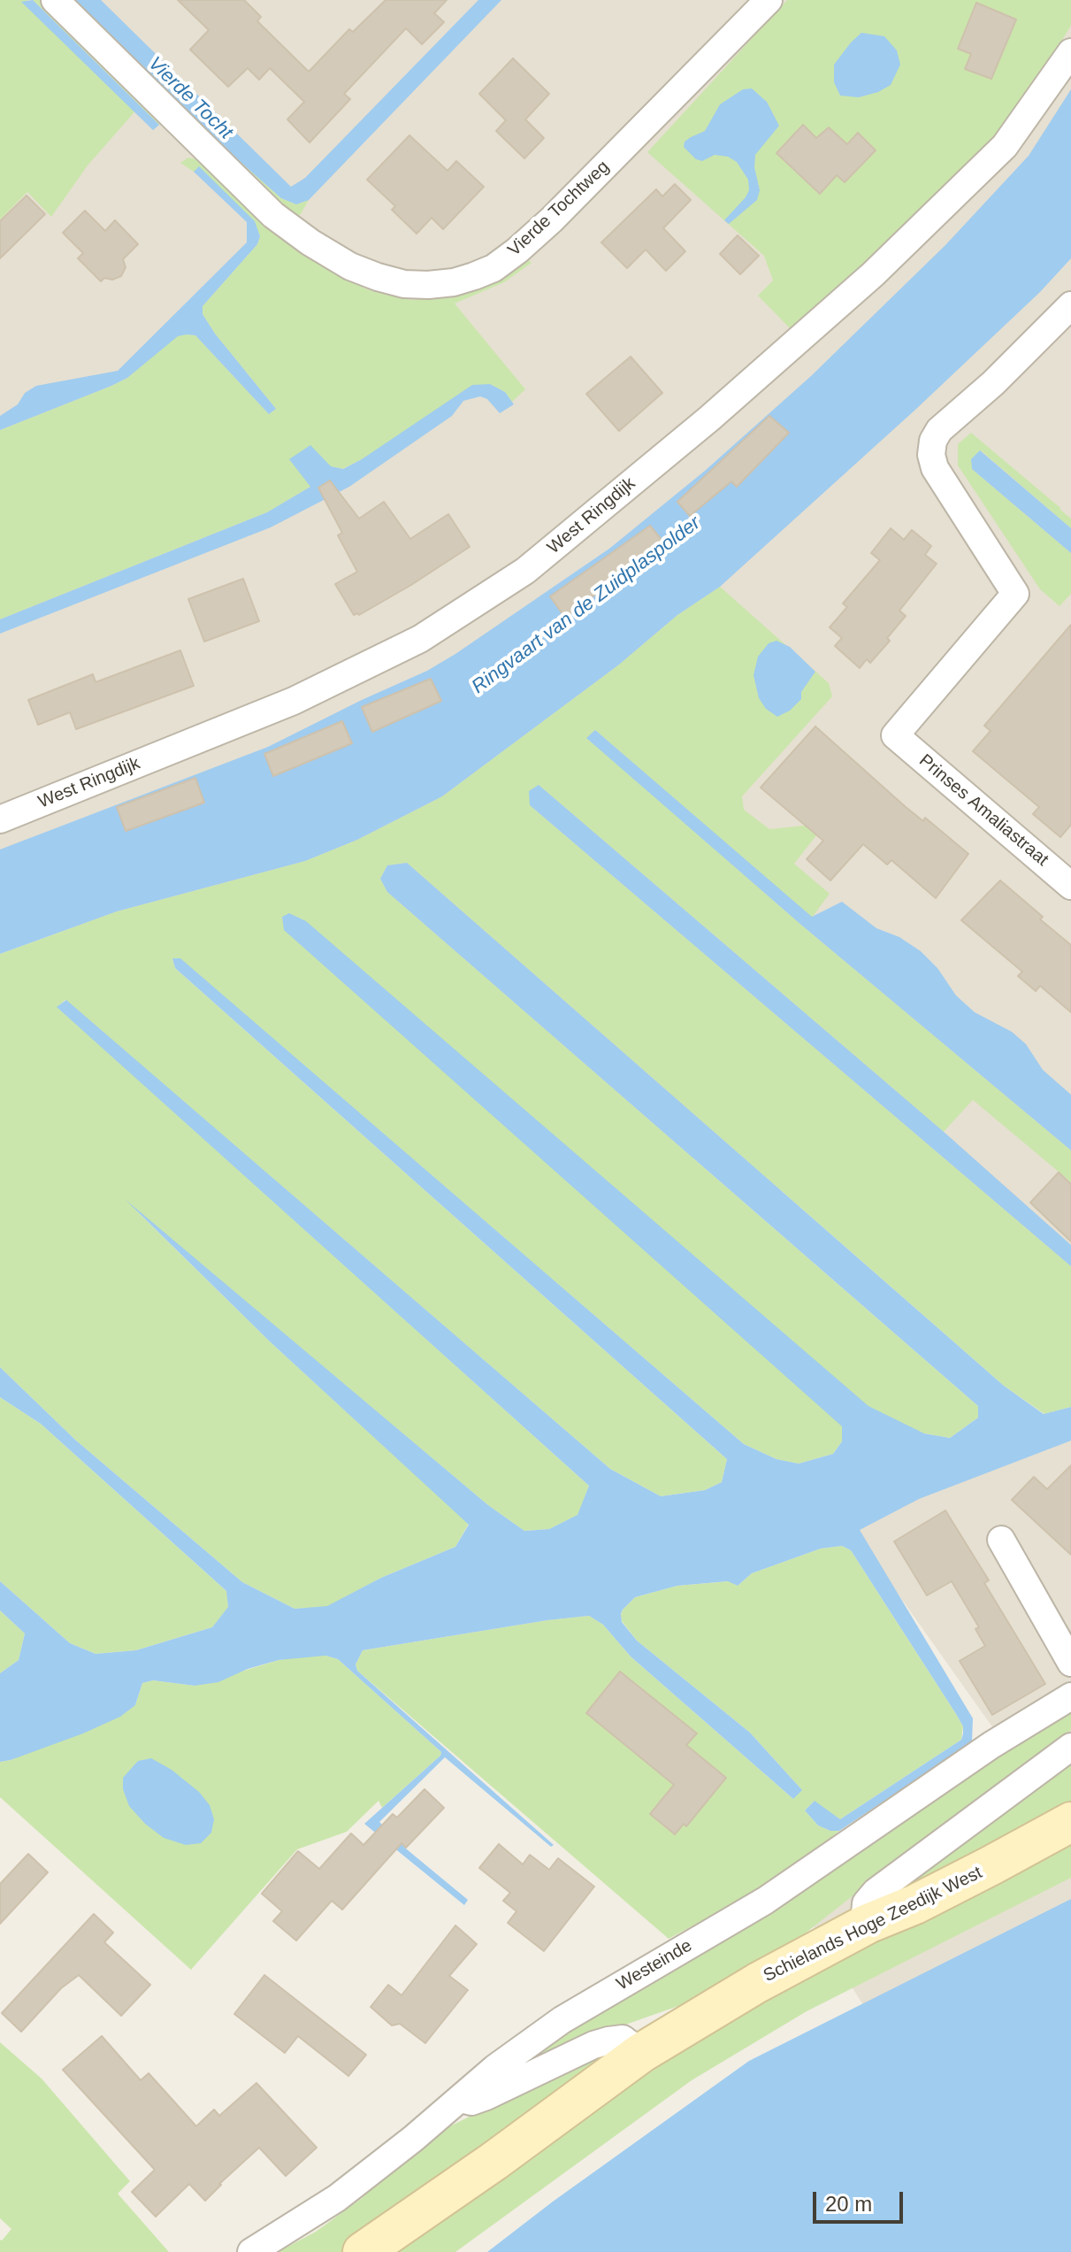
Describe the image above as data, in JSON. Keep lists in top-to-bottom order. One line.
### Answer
{"streets":{"street":["Vierde Tochtweg","West Ringdijk","Prinses Amaliastraat","Schielands Hoge Zeedijk West","Westeinde"]},"water":["Vierde Tocht","Ringvaart van de Zuidplaspolder"],"scale_bar":"20 m"}
